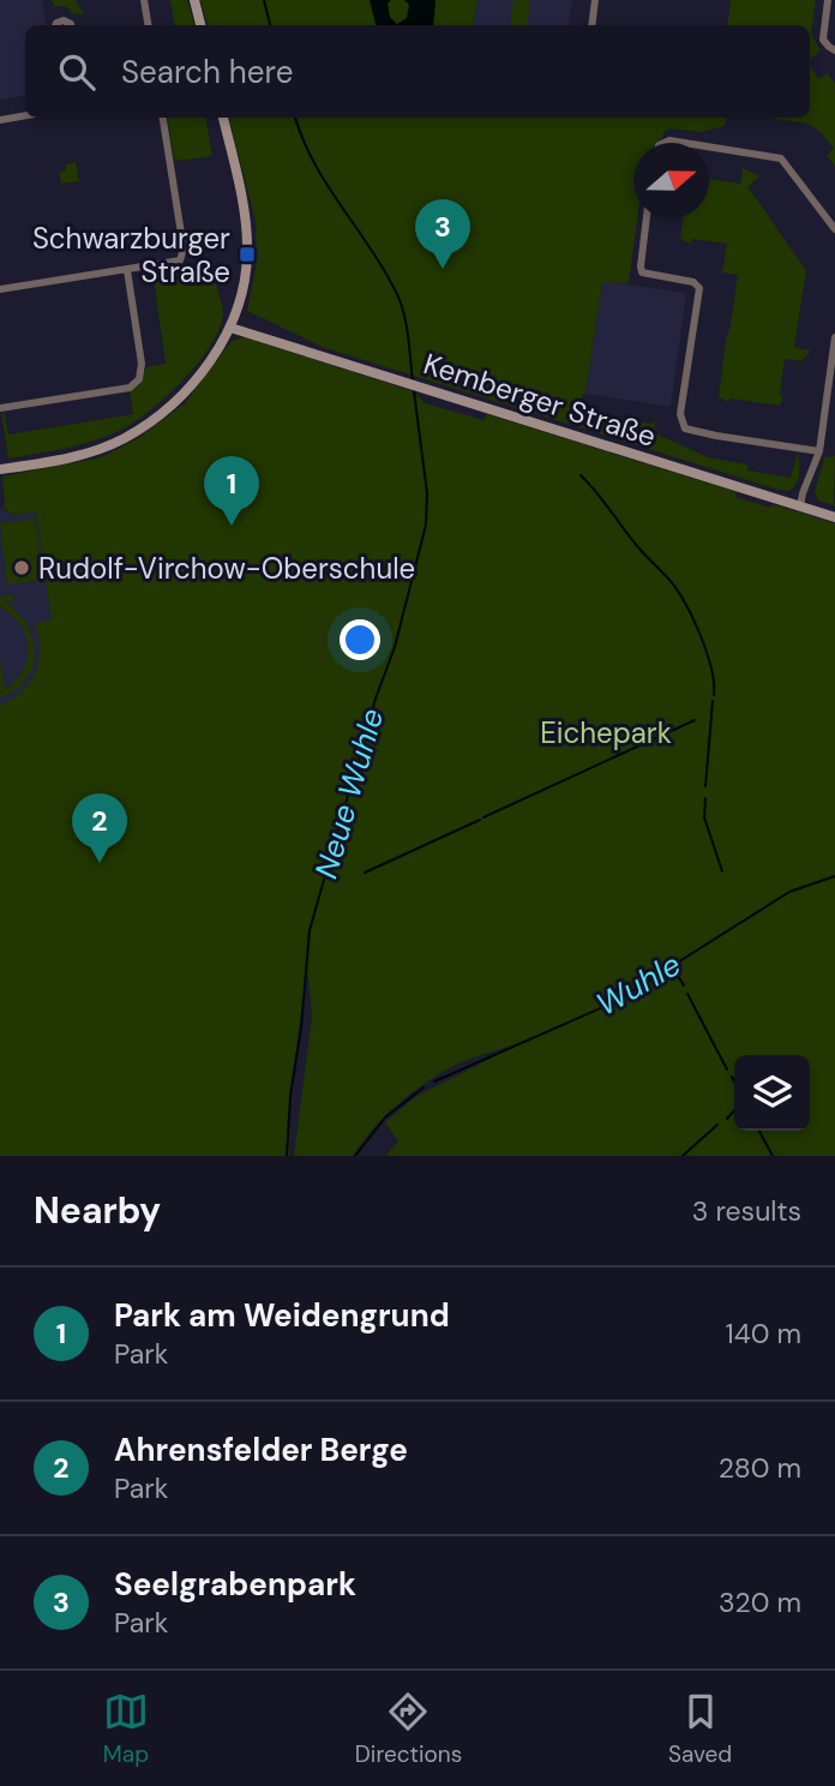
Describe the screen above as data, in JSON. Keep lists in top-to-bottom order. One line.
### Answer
{"streets":{"main road":["Kemberger Straße"]},"water":["Neue Wuhle","Wuhle"],"parks":["Eichepark"],"places":{"transit":["Schwarzburger Straße"],"other":["Rudolf-Virchow-Oberschule"]},"north":"right","page":{"search":"Search here","pins":["3","1","2"],"heading":["Nearby","3 results"],"list":[{"mark":"1","name":"Park am Weidengrund","note":"Park","value":"140 m"},{"mark":"2","name":"Ahrensfelder Berge","note":"Park","value":"280 m"},{"mark":"3","name":"Seelgrabenpark","note":"Park","value":"320 m"}],"nav":["Map","Directions","Saved"]}}
